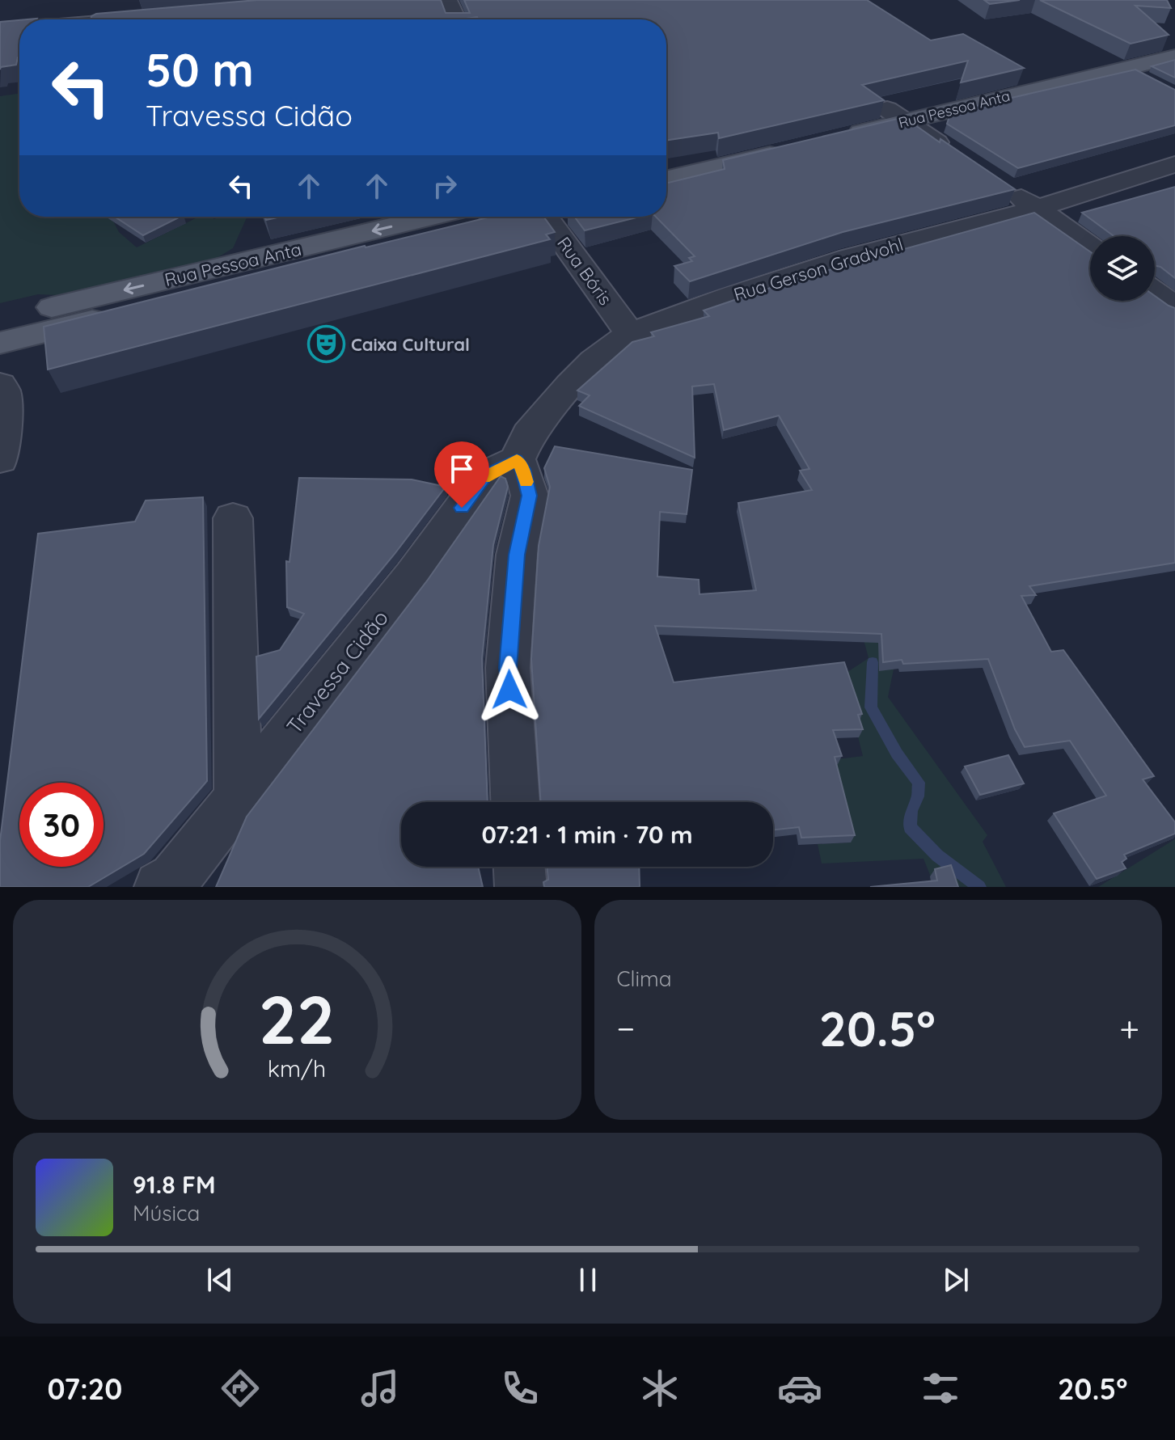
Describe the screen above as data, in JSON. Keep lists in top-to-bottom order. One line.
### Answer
{"streets":{"main road":["Rua Pessoa Anta"],"street":["Rua Gerson Gradvohl","Rua Bóris","Travessa Cidão"]},"crossings":[["Rua Gerson Gradvohl","Rua Bóris"],["Rua Gerson Gradvohl","Travessa Cidão"]],"places":{"theatre":["Caixa Cultural"]},"page":{"turn":["50 m","Travessa Cidão"],"limit":"30","trip":"07:21 · 1 min · 70 m","tile":"Clima","heat":["−","20.5°","+"],"song":["91.8 FM","Música"],"tabs":["07:20","20.5°"],"gauge":["22","km/h"]}}
